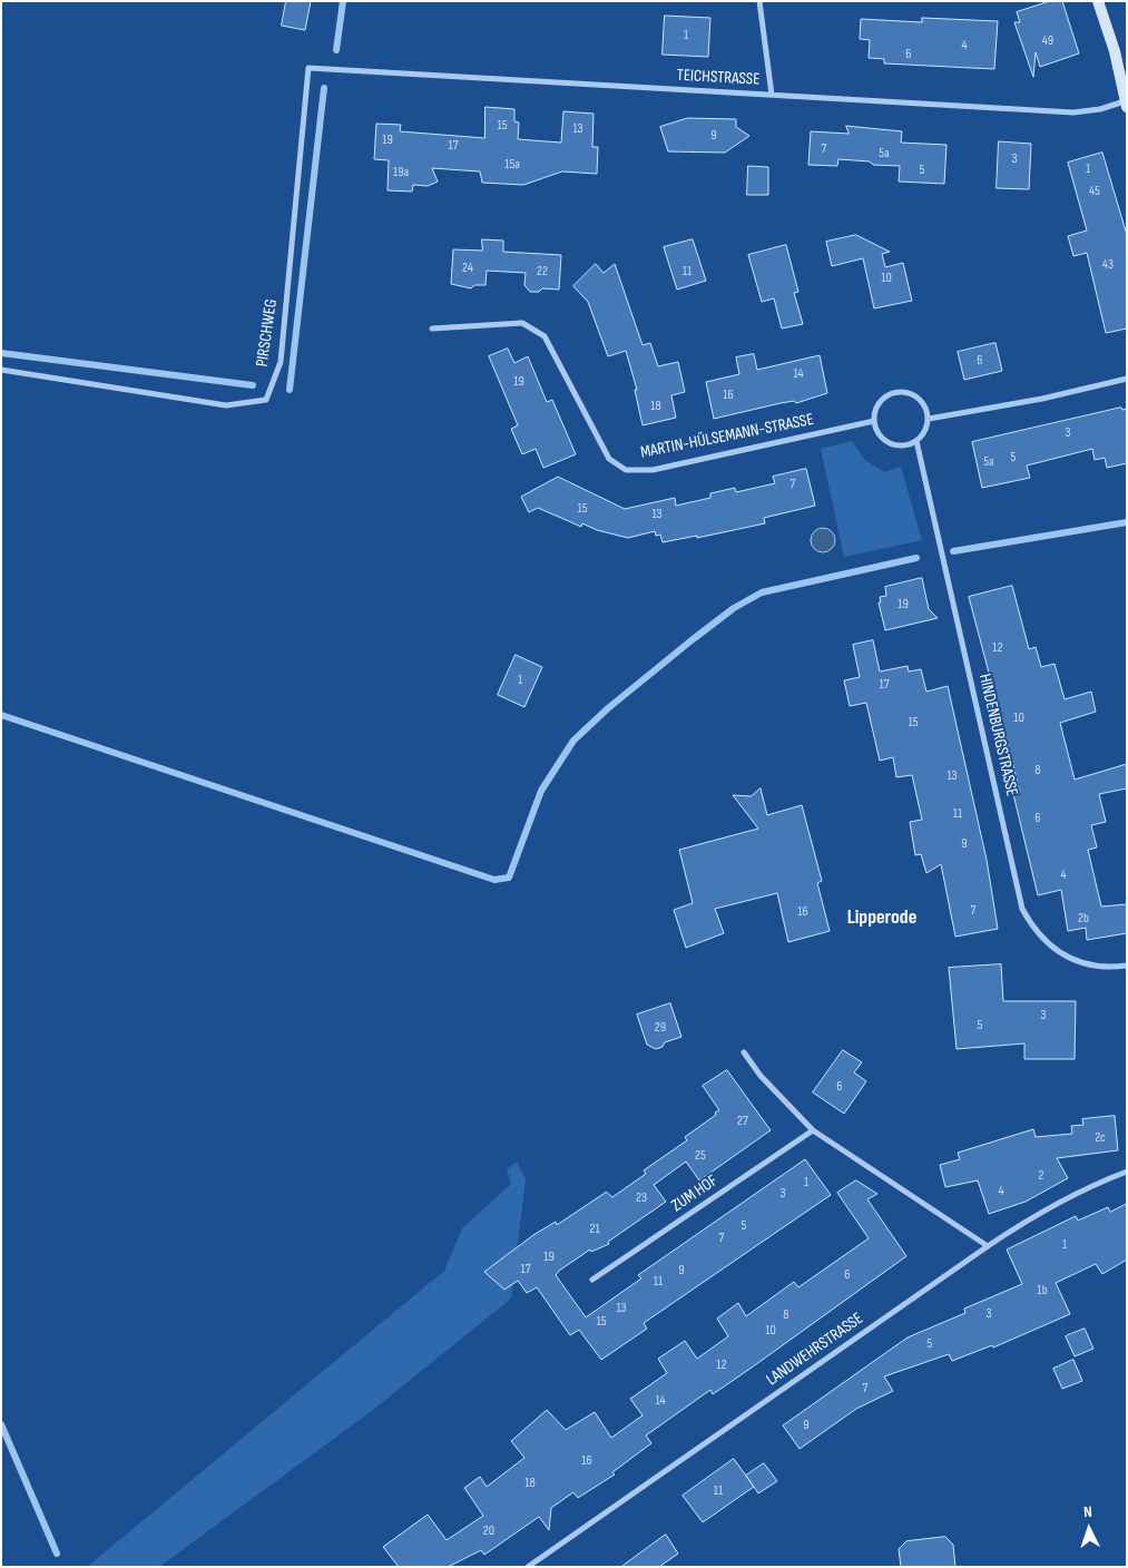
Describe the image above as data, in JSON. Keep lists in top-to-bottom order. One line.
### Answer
{"streets":{"street":["TEICHSTRASSE","PIRSCHWEG","MARTIN-HÜLSEMANN-STRASSE","HINDENBURGSTRASSE","ZUM HOF","LANDWEHRSTRASSE"]},"crossings":[["TEICHSTRASSE","PIRSCHWEG"],["MARTIN-HÜLSEMANN-STRASSE","HINDENBURGSTRASSE"]],"districts":["Lipperode"],"house_numbers":["1","49","4","6","15","13","9","19","17","7","5a","3","15a","1","5","19a","45","43","24","22","11","10","6","14","19","16","18","3","5","5a","7","15","13","19","12","1","17","10","15","8","13","11","6","9","4","7","16","2b","3","5","29","6","27","2c","25","2","1","4","3","23","5","21","7","1","19","17","9","6","11","1b","13","3","8","15","10","5","12","7","14","9","16","18","11","20"],"north":"top"}
